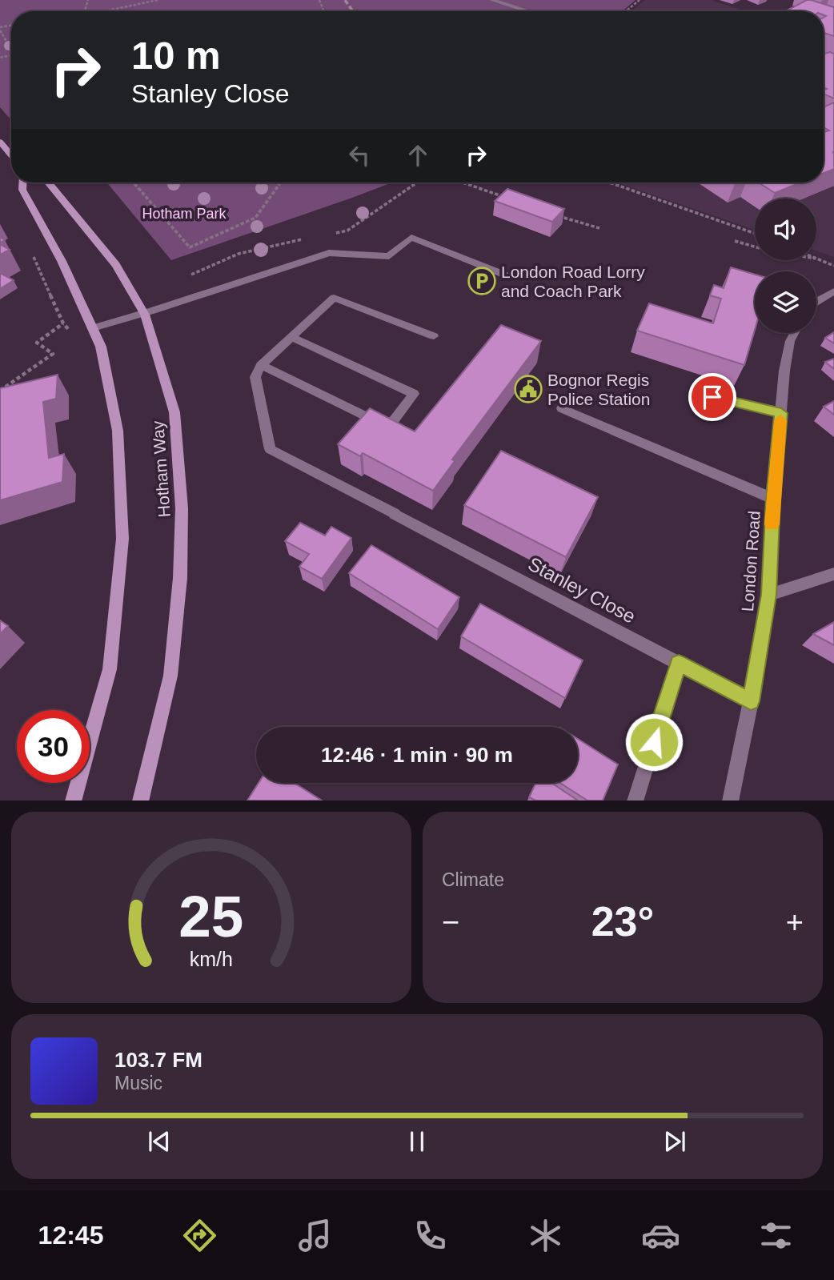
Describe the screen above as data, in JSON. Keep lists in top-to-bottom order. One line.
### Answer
{"streets":{"main road":["Hotham Way"],"street":["London Road","Stanley Close"]},"crossings":[["London Road","Stanley Close"]],"parks":["Hotham Park"],"places":{"parking":["London Road Lorry and Coach Park"],"public building":["Bognor Regis Police Station"]},"page":{"turn":["10 m","Stanley Close"],"limit":"30","trip":"12:46 · 1 min · 90 m","tile":"Climate","heat":["−","23°","+"],"song":["103.7 FM","Music"],"tabs":"12:45","gauge":["25","km/h"]}}
